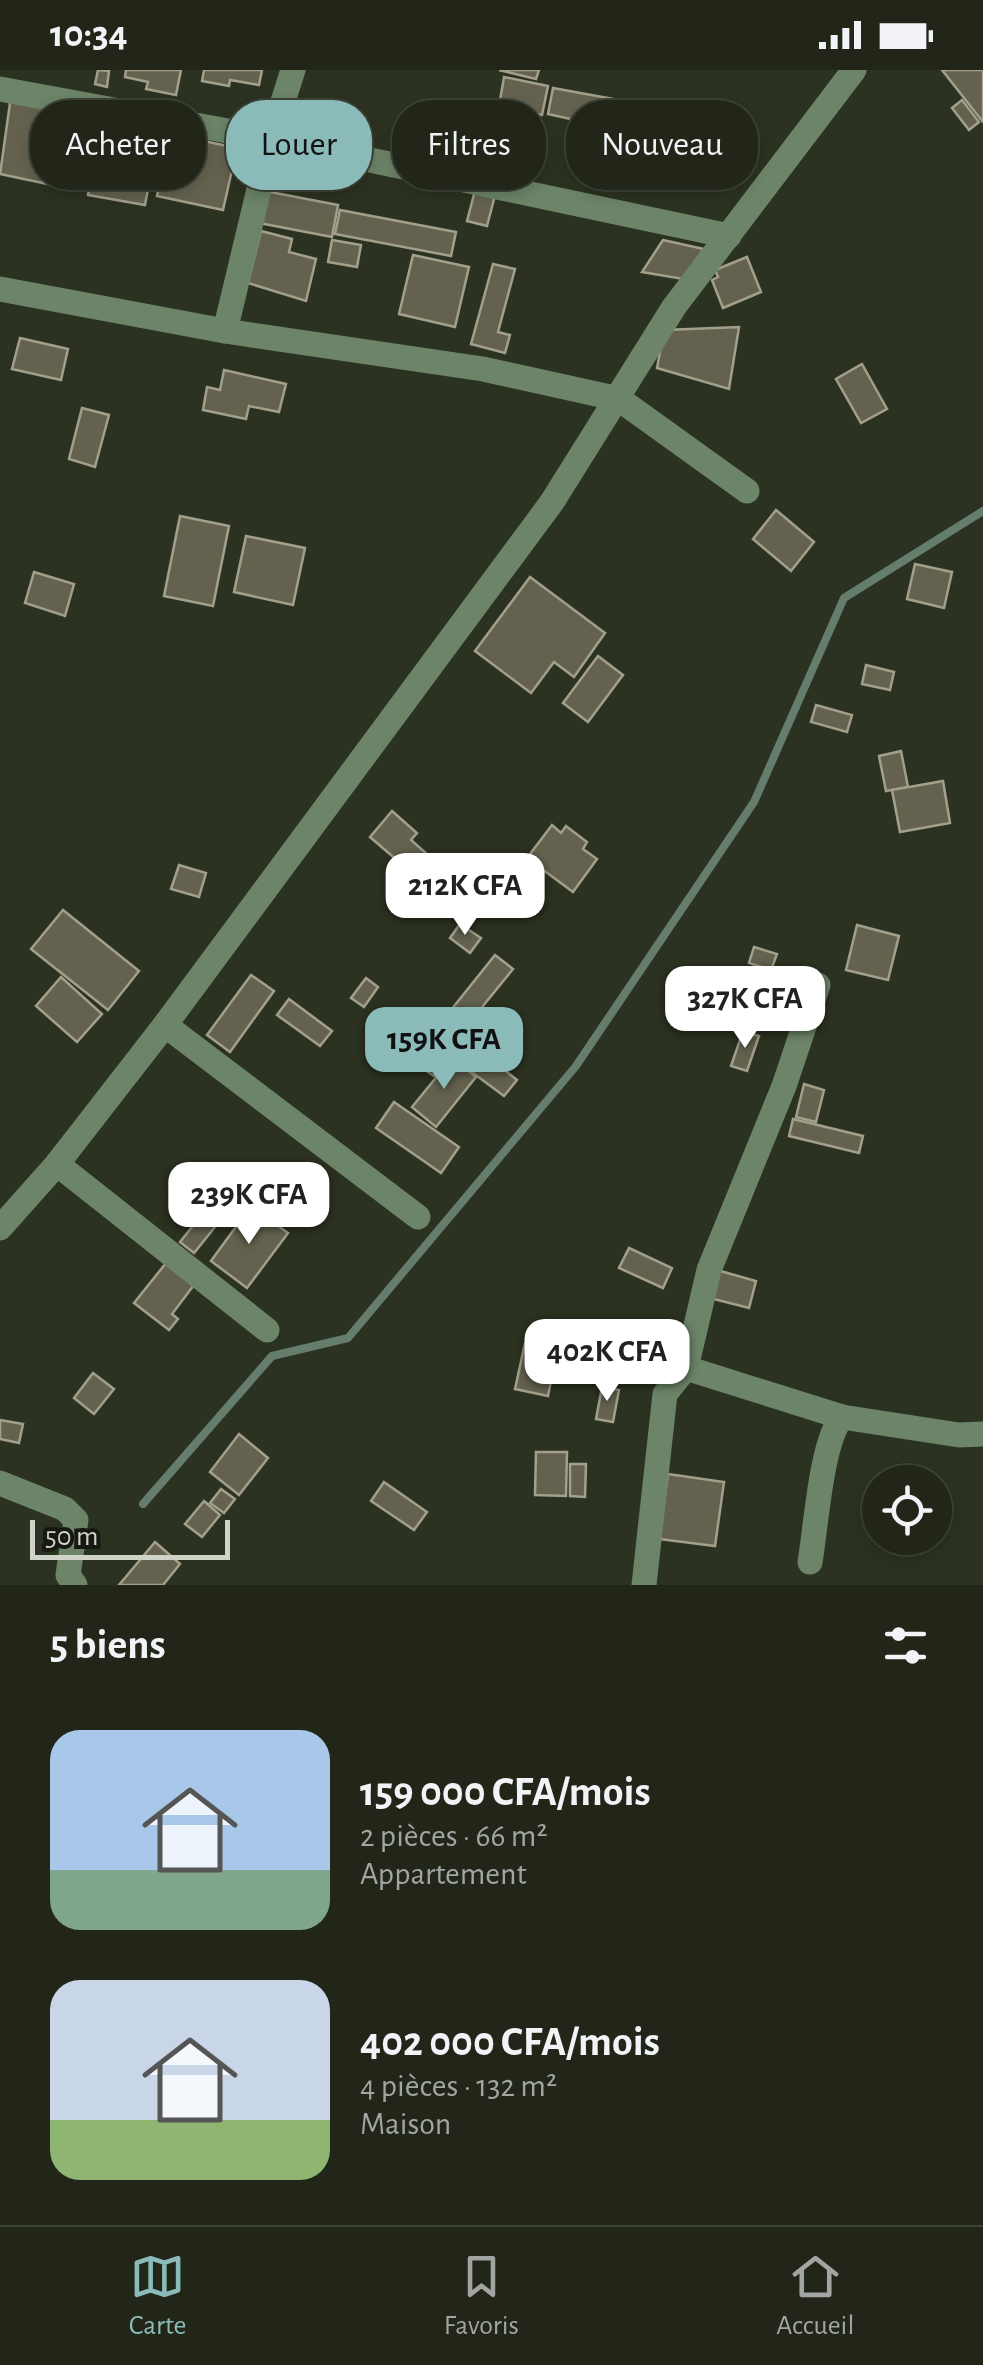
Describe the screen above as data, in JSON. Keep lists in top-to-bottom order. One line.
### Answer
{"scale_bar":"50 m","page":{"status":"10:34","chip":["Acheter","Louer","Filtres","Nouveau"],"price":["212K CFA","327K CFA","159K CFA","239K CFA","402K CFA"],"scale":"50 m","heading":"5 biens","list":[{"name":"159 000 CFA/mois","note":"2 pièces · 66 m² · Appartement"},{"name":"402 000 CFA/mois","note":"4 pièces · 132 m² · Maison"}],"tabs":["Carte","Favoris","Accueil"]}}
